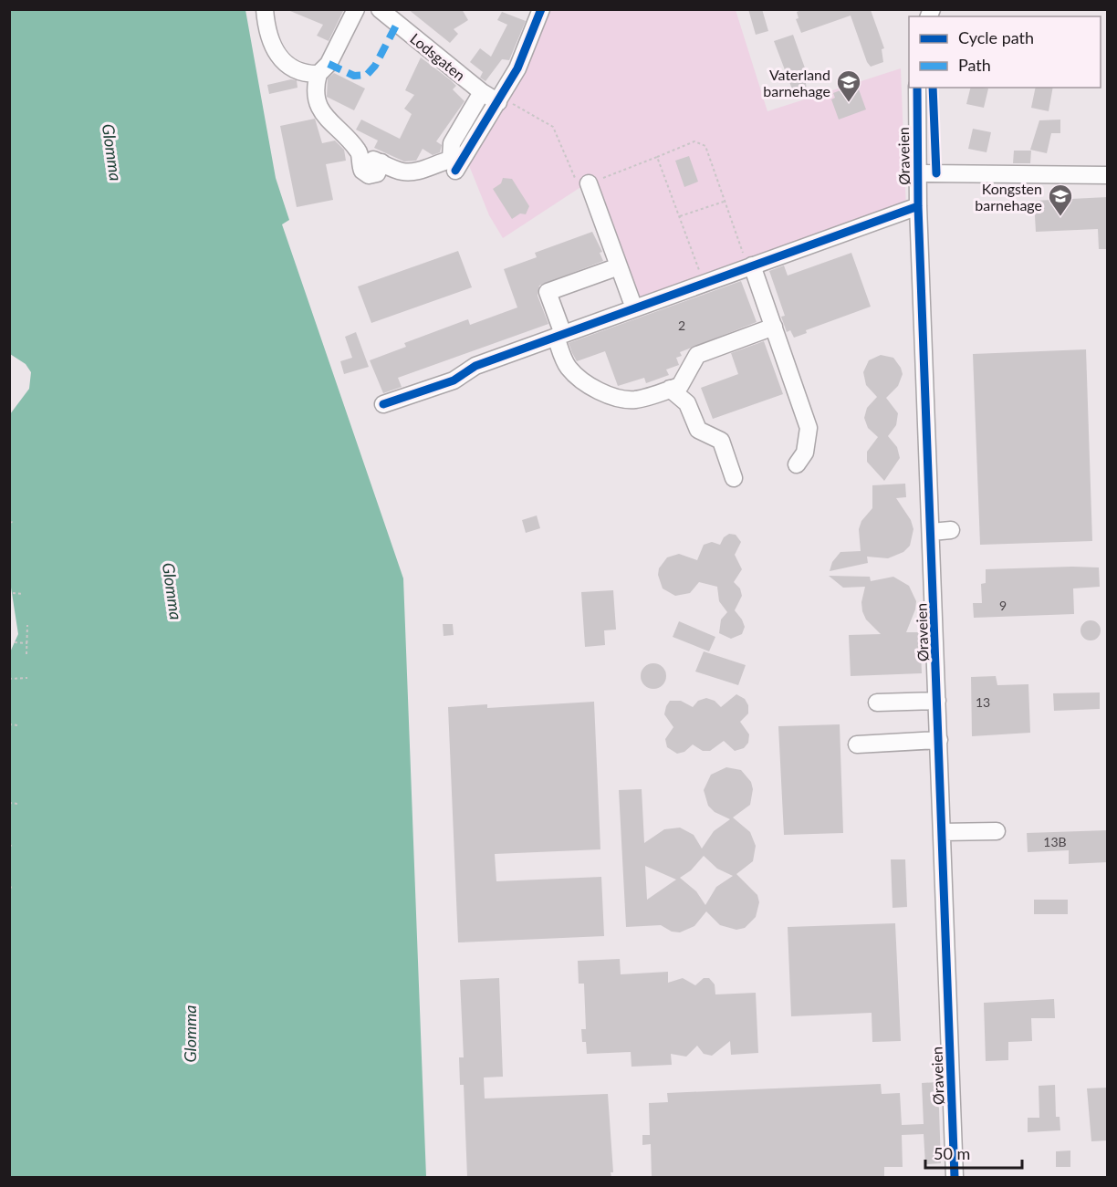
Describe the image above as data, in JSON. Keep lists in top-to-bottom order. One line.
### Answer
{"streets":{"street":["Lodsgaten","Øraveien"]},"water":["Glomma"],"places":{"school or university":["Vaterland barnehage","Kongsten barnehage"]},"house_numbers":["2","9","13","13B"],"legend":["Cycle path","Path"],"scale_bar":"50 m"}
